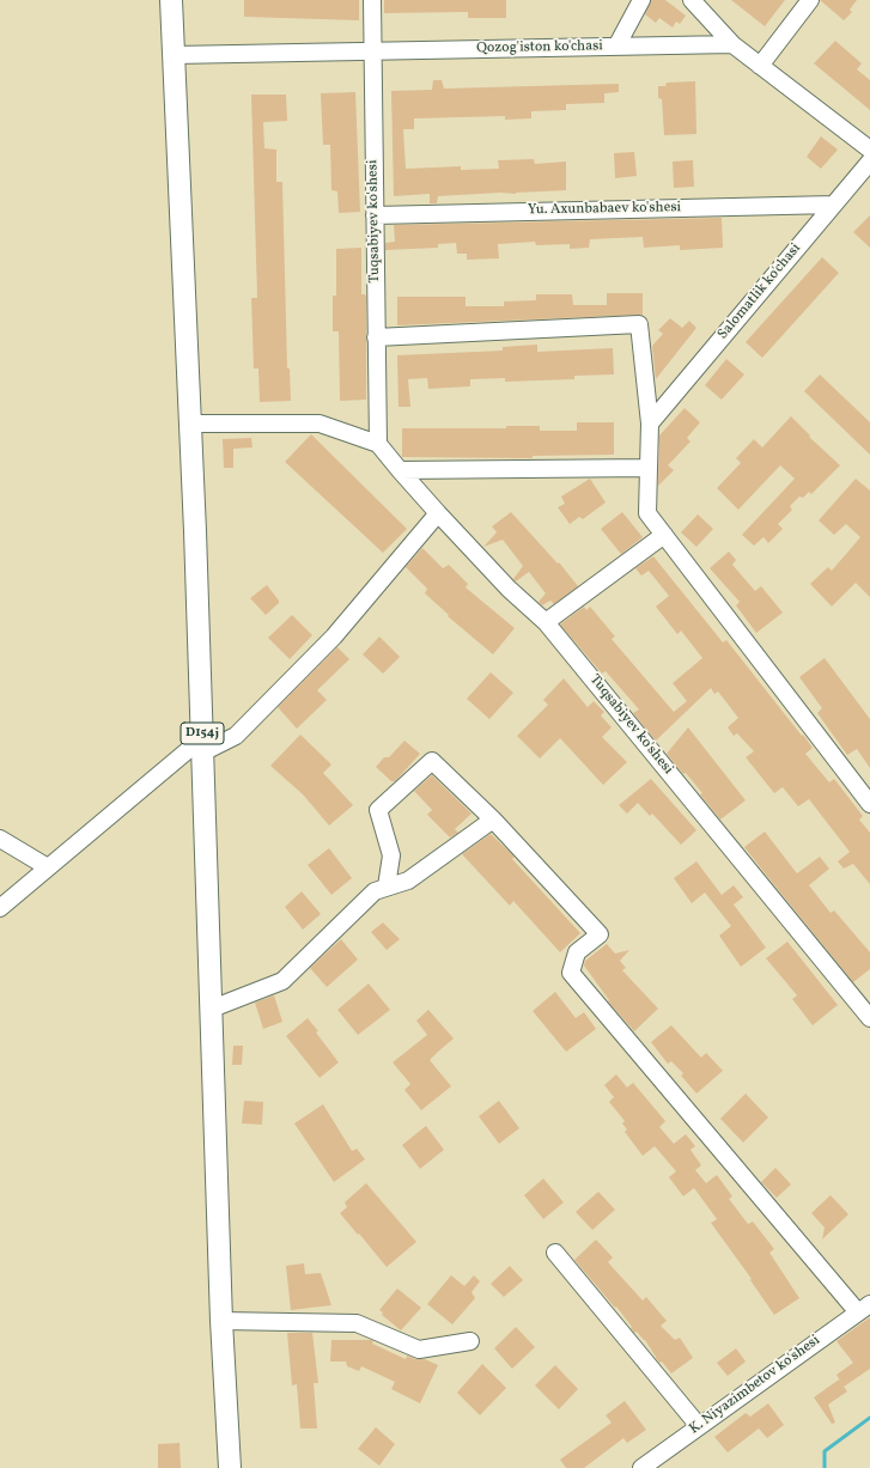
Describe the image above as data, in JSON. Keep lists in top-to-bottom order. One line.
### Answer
{"streets":{"main road":["D154j"],"street":["Qozog'iston ko'chasi","Yu. Axunbabaev ko'shesi","Tuqsabiyev ko'shesi","Salomatlik ko'chasi","K. Niyazimbetov ko'shesi"]},"crossings":[["Qozog'iston ko'chasi","Tuqsabiyev ko'shesi"],["Qozog'iston ko'chasi","D154j"],["Yu. Axunbabaev ko'shesi","Tuqsabiyev ko'shesi"],["Yu. Axunbabaev ko'shesi","Salomatlik ko'chasi"]]}
